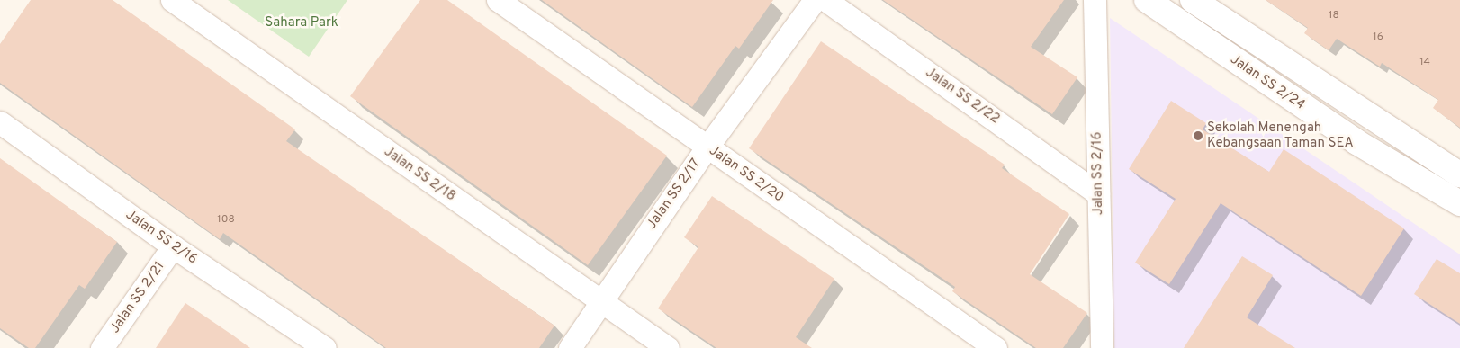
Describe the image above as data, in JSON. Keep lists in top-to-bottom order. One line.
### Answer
{"streets":{"main road":["Jalan SS 2/24"],"street":["Jalan SS 2/22","Jalan SS 2/16","Jalan SS 2/18","Jalan SS 2/20","Jalan SS 2/17","Jalan SS 2/21"]},"crossings":[["Jalan SS 2/22","Jalan SS 2/16"],["Jalan SS 2/16","Jalan SS 2/21"],["Jalan SS 2/18","Jalan SS 2/17"],["Jalan SS 2/20","Jalan SS 2/17"]],"parks":["Sahara Park"],"places":["Sekolah Menengah Kebangsaan Taman SEA"],"house_numbers":["18","16","14","108"]}
